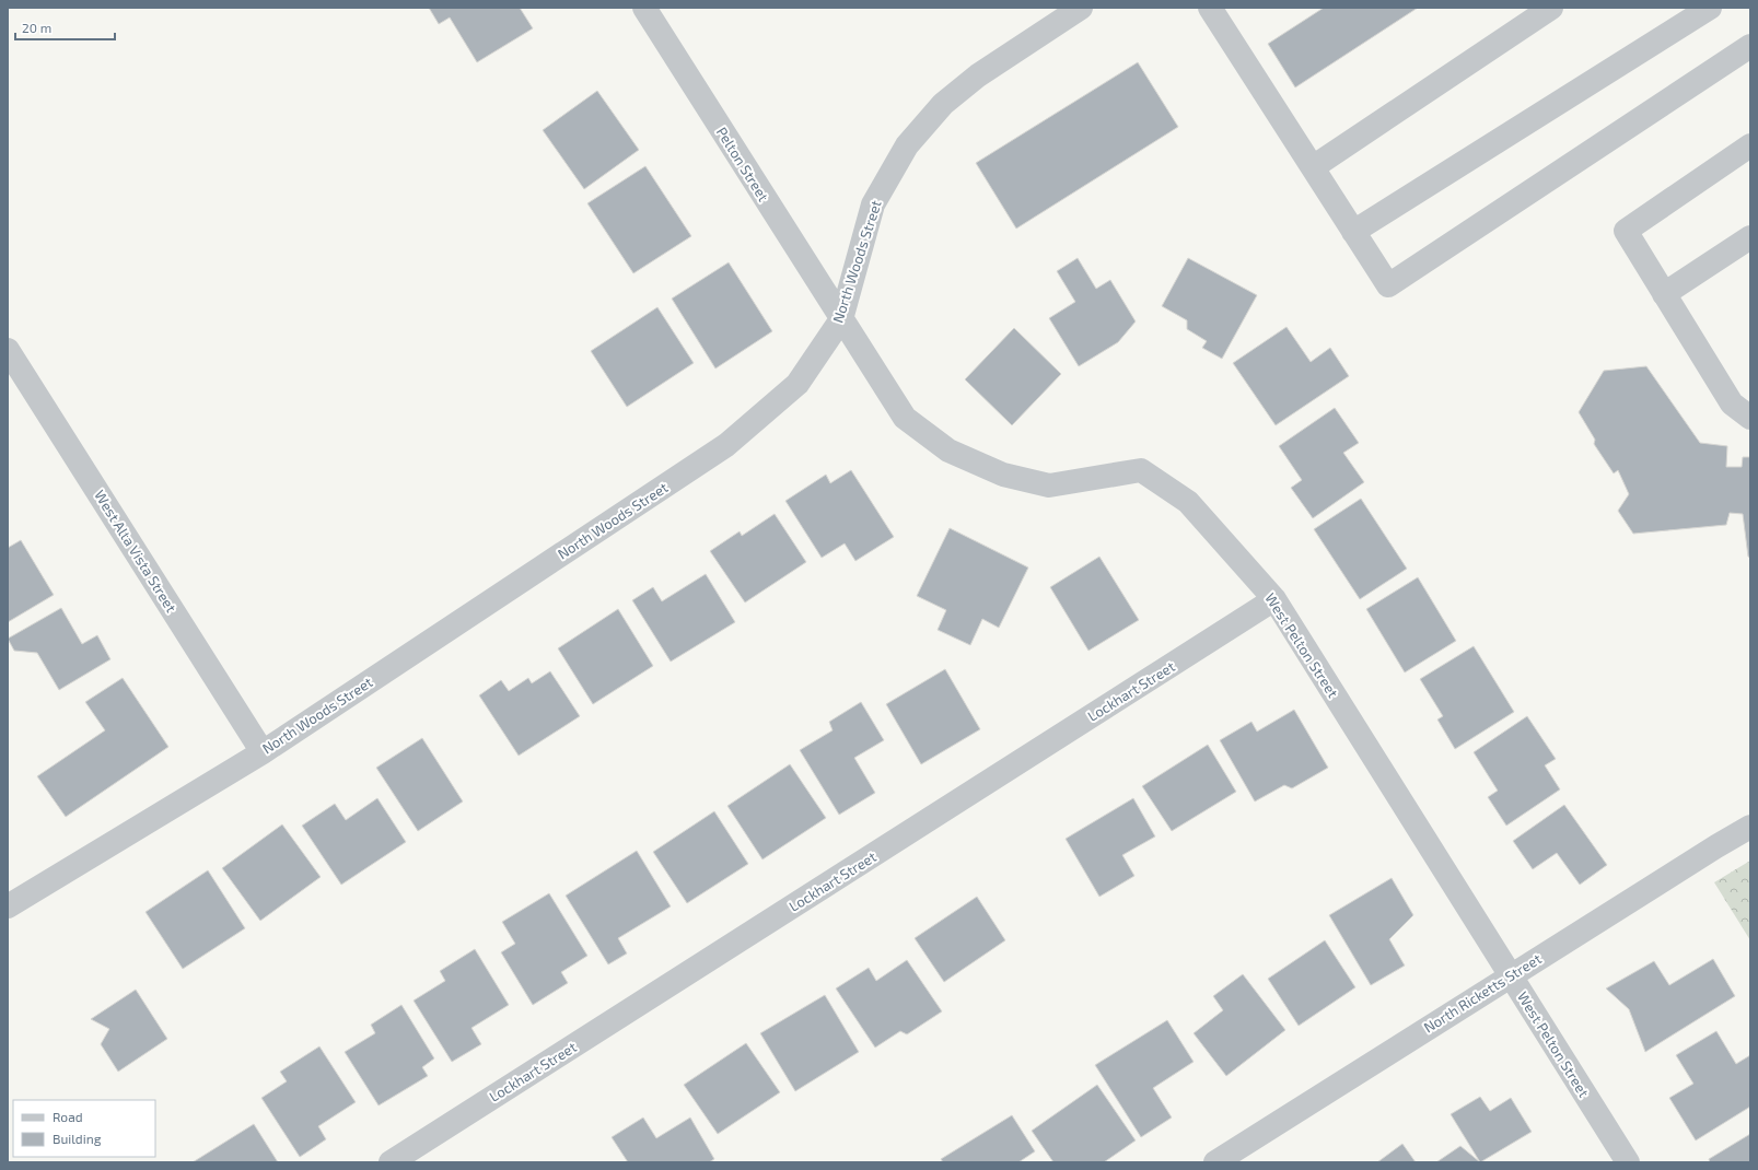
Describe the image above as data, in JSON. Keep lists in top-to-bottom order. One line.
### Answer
{"streets":{"street":["Pelton Street","North Woods Street","West Alta Vista Street","West Pelton Street","Lockhart Street","North Ricketts Street"]},"crossings":[["Pelton Street","North Woods Street"],["Pelton Street","West Pelton Street"],["North Woods Street","West Alta Vista Street"],["North Woods Street","West Pelton Street"],["West Pelton Street","Lockhart Street"],["West Pelton Street","North Ricketts Street"]],"legend":["Road","Building"],"scale_bar":"20 m"}
